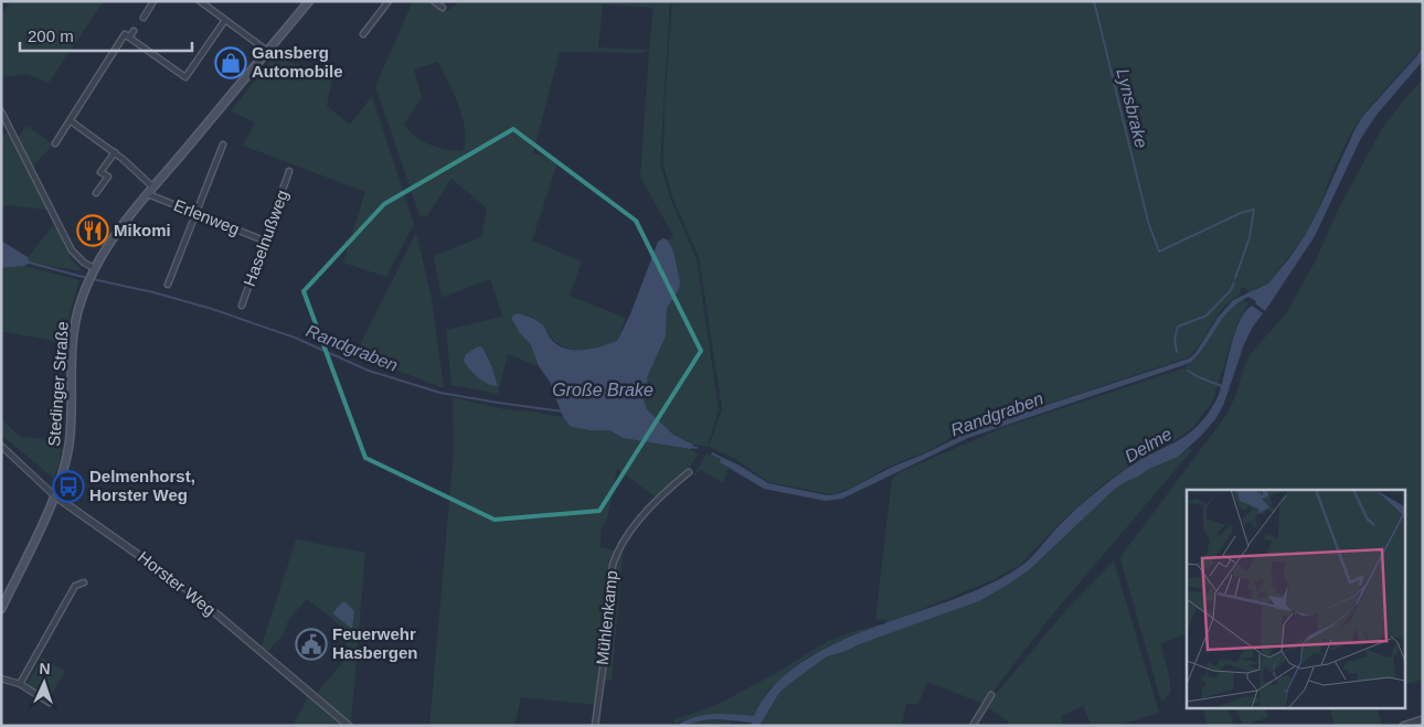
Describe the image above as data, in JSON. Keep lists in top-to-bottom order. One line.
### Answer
{"streets":{"main road":["Stedinger Straße"],"street":["Erlenweg","Haselnußweg","Horster Weg","Mühlenkamp"]},"crossings":[["Erlenweg","Haselnußweg"],["Erlenweg","Stedinger Straße"],["Stedinger Straße","Horster Weg"]],"water":["Lynsbrake","Randgraben","Große Brake","Delme"],"places":{"shop":["Gansberg Automobile"],"restaurant":["Mikomi"],"bus stop":["Delmenhorst, Horster Weg"],"public building":["Feuerwehr Hasbergen"]},"scale_bar":"200 m","north":"top"}
